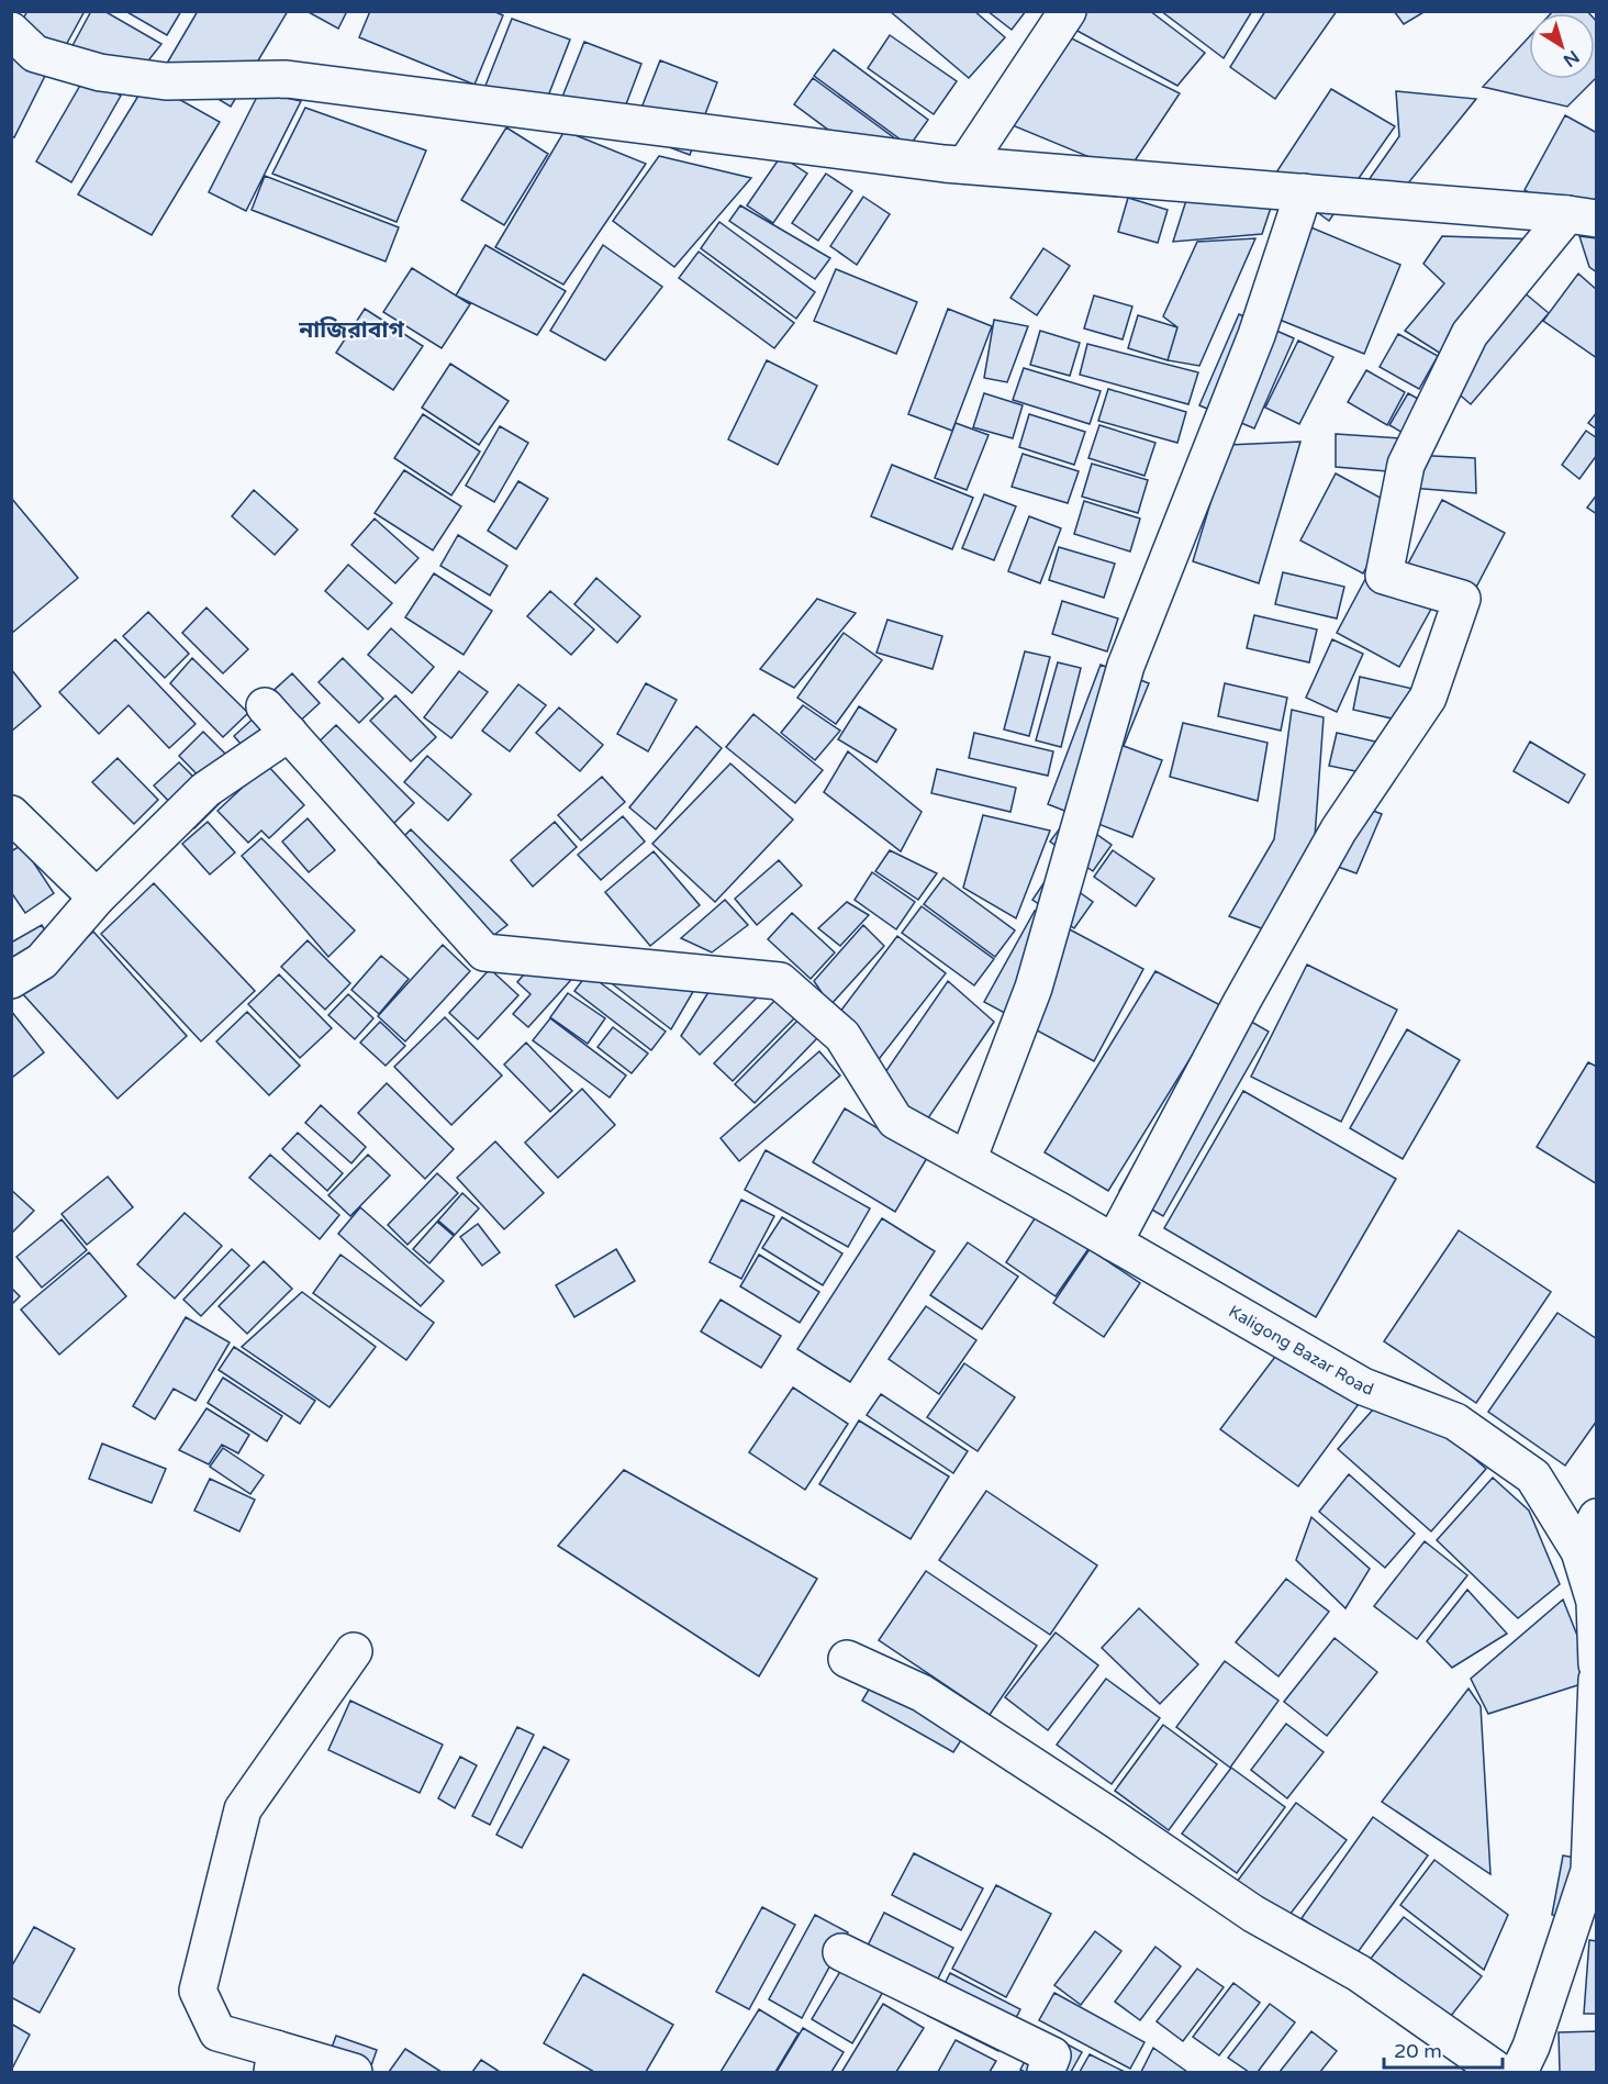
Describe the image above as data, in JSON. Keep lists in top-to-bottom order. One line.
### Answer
{"streets":{"street":["Kaligong Bazar Road"]},"districts":["নাজিরাবাগ"],"scale_bar":"20 m","north":"bottom right"}
